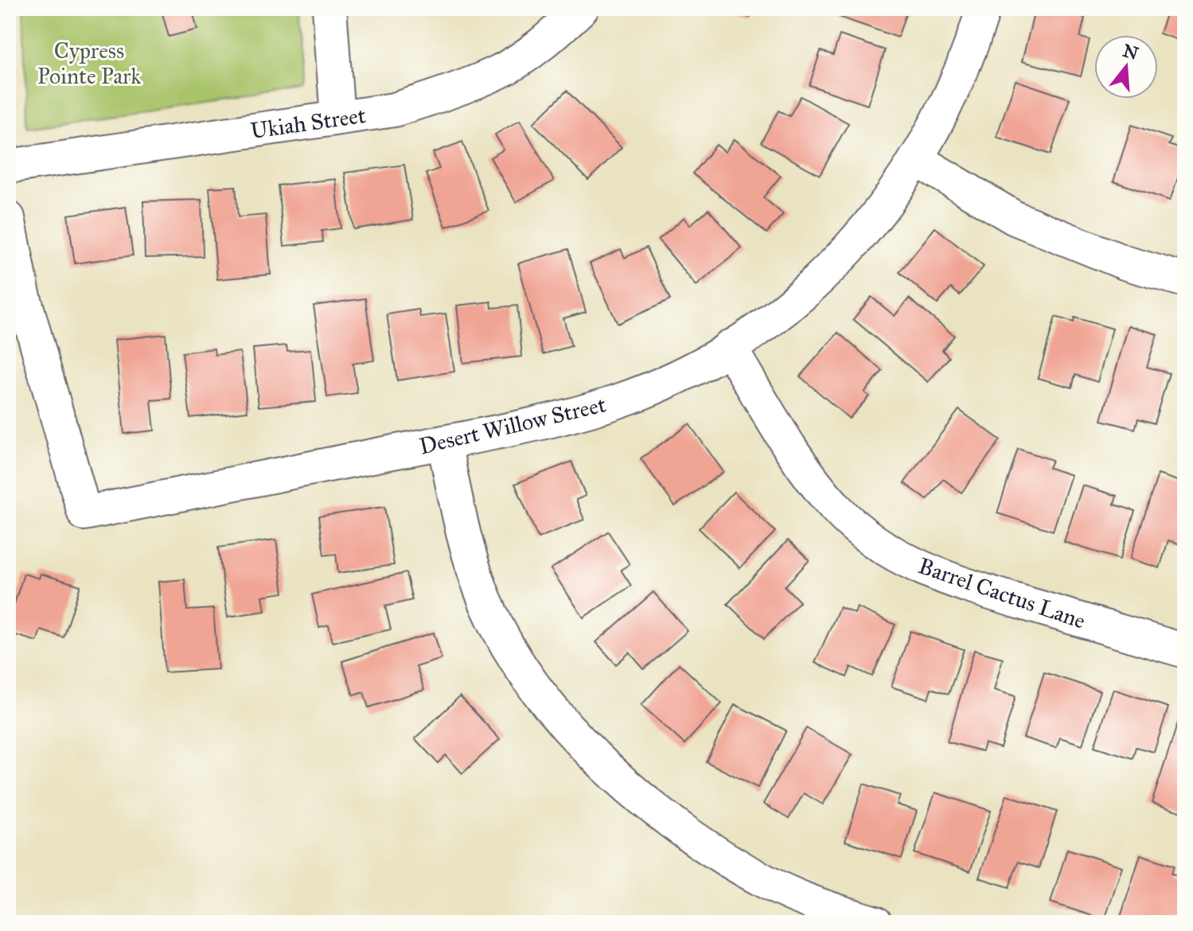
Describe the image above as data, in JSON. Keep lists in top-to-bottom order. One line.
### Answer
{"streets":{"street":["Ukiah Street","Desert Willow Street","Barrel Cactus Lane"]},"crossings":[["Desert Willow Street","Barrel Cactus Lane"]],"parks":["Cypress Pointe Park"],"north":"top"}
